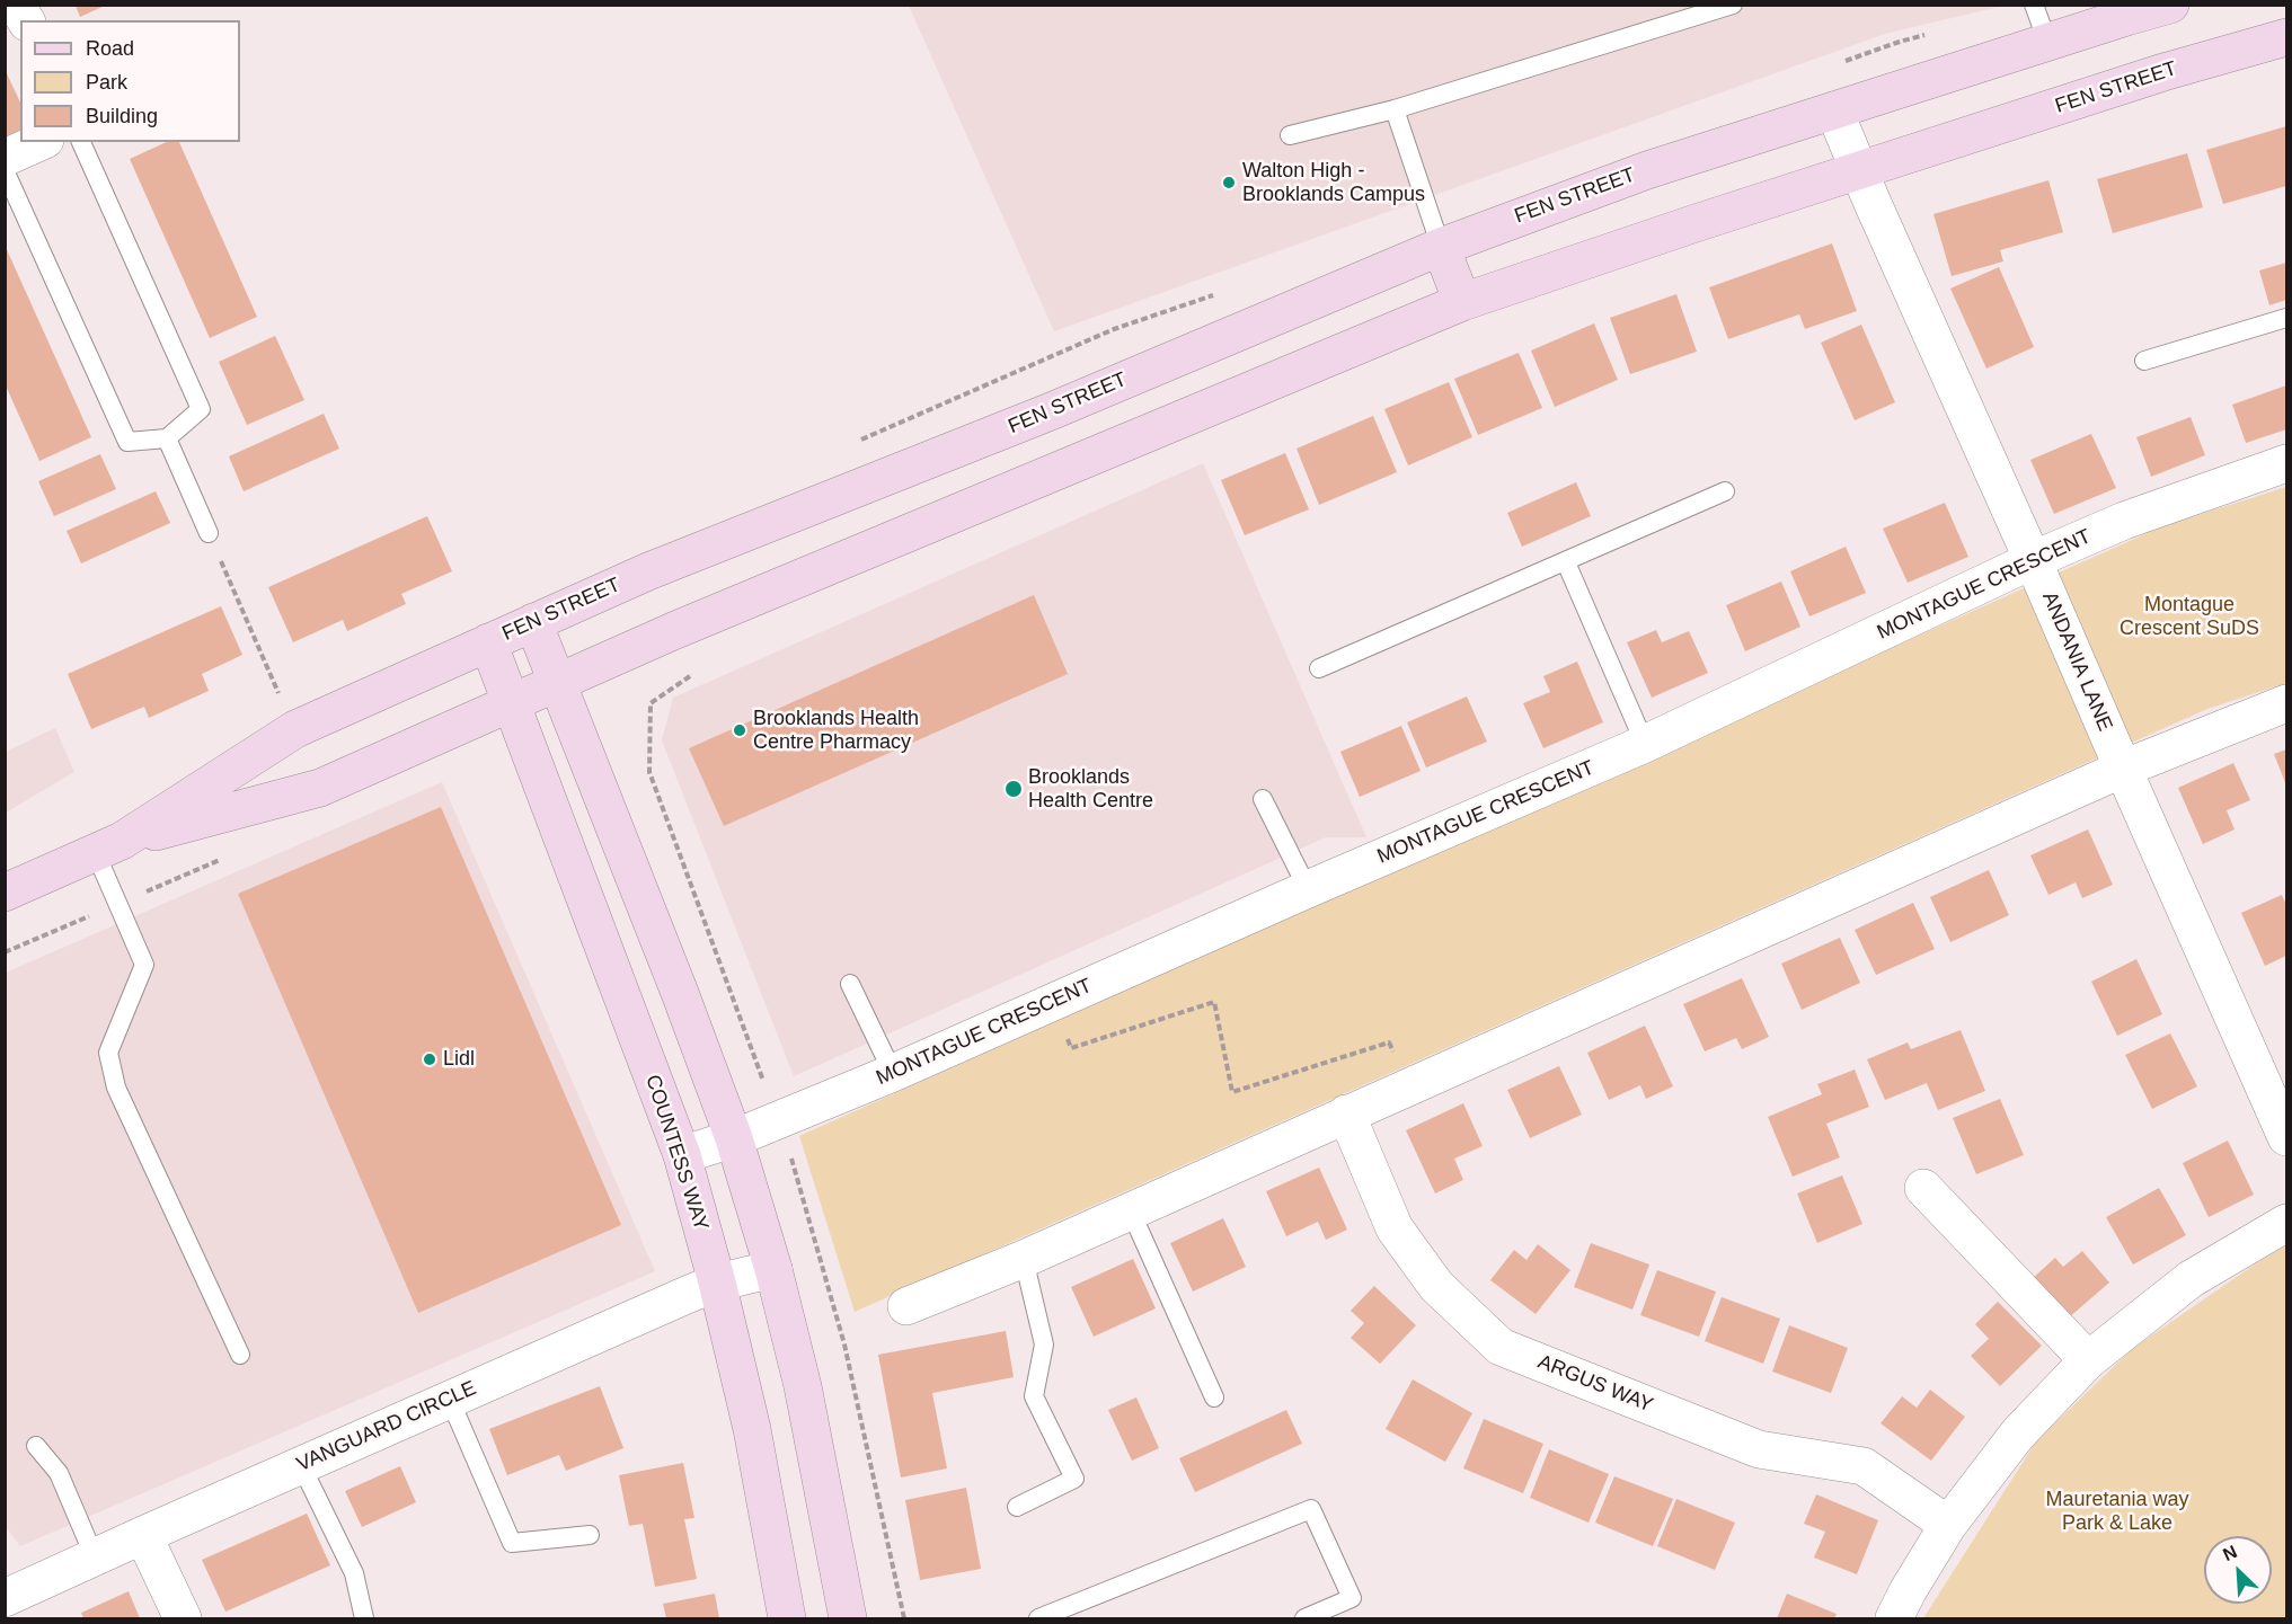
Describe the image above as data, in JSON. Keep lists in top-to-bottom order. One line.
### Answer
{"streets":{"street":["FEN STREET","MONTAGUE CRESCENT","ANDANIA LANE","COUNTESS WAY","ARGUS WAY","VANGUARD CIRCLE"]},"crossings":[["FEN STREET","ANDANIA LANE"],["FEN STREET","COUNTESS WAY"],["MONTAGUE CRESCENT","ANDANIA LANE"],["MONTAGUE CRESCENT","COUNTESS WAY"],["COUNTESS WAY","VANGUARD CIRCLE"]],"parks":["Montague Crescent SuDS","Mauretania way Park & Lake"],"places":["Walton High - Brooklands Campus","Brooklands Health Centre Pharmacy","Brooklands Health Centre","Lidl"],"legend":["Road","Park","Building"],"north":"top left"}
